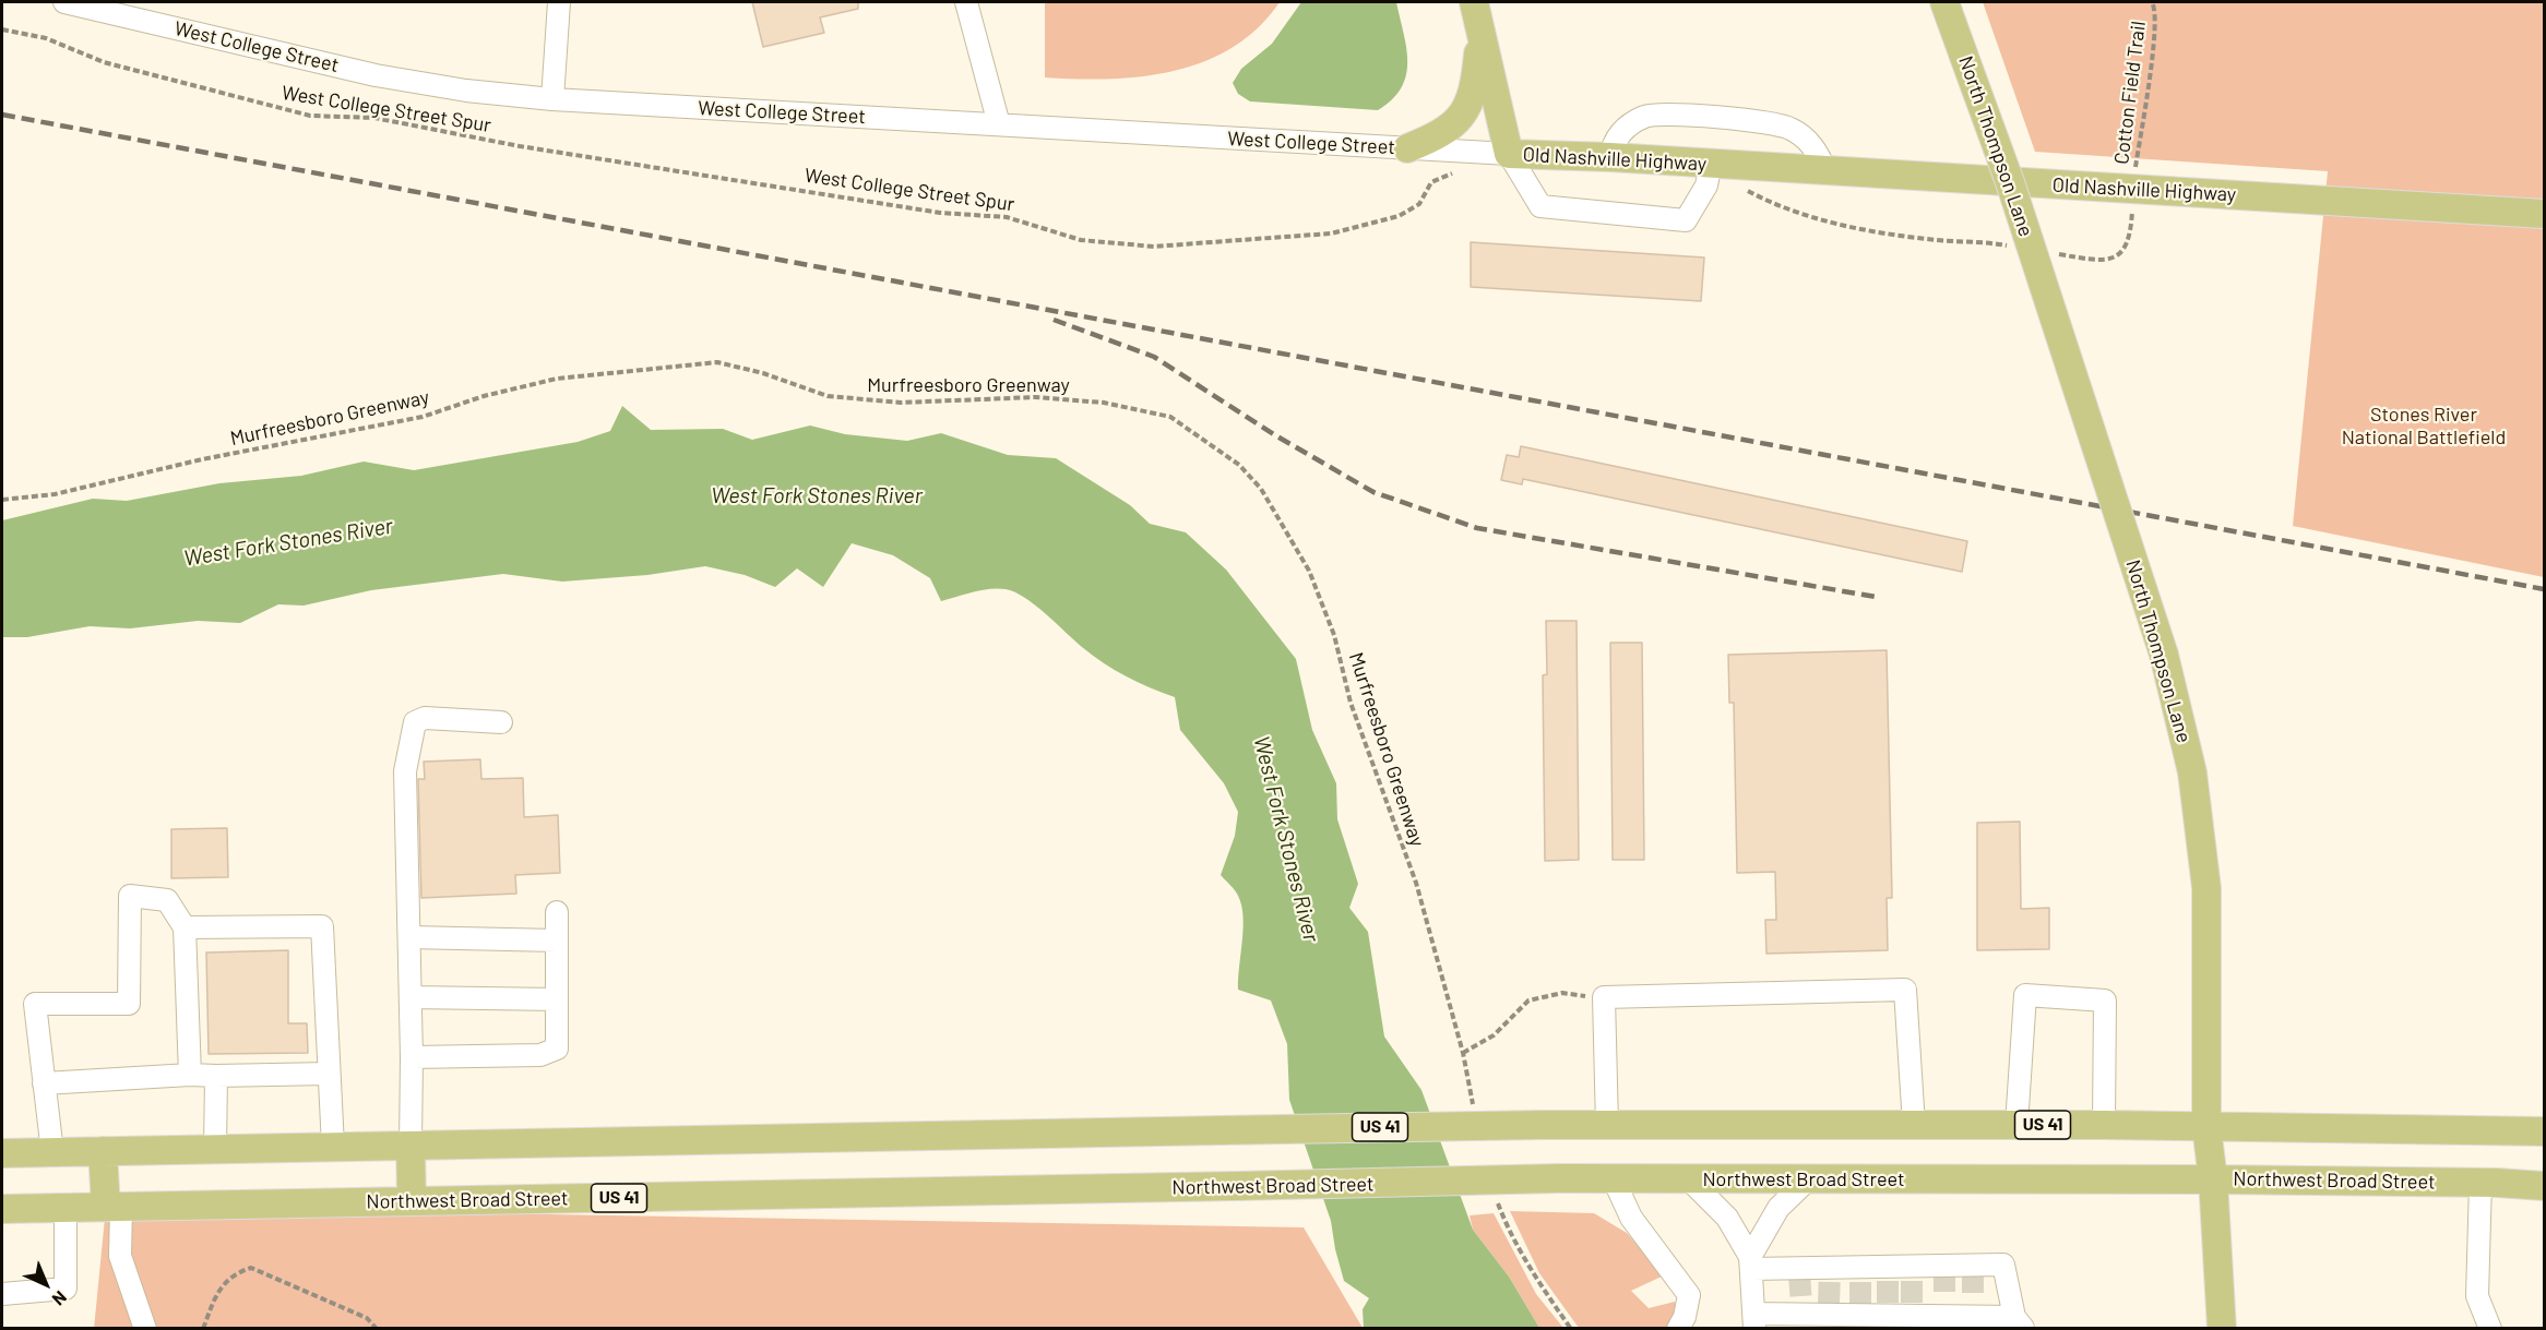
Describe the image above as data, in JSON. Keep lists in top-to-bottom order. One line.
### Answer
{"streets":{"main road":["North Thompson Lane","Old Nashville Highway","US 41","Northwest Broad Street"],"street":["West College Street"],"path":["Cotton Field Trail","West College Street Spur","Murfreesboro Greenway"]},"crossings":[["West College Street","Old Nashville Highway"],["Cotton Field Trail","Old Nashville Highway"],["North Thompson Lane","US 41"],["North Thompson Lane","Northwest Broad Street"]],"water":["West Fork Stones River"],"parks":["Stones River National Battlefield"],"north":"bottom right"}
